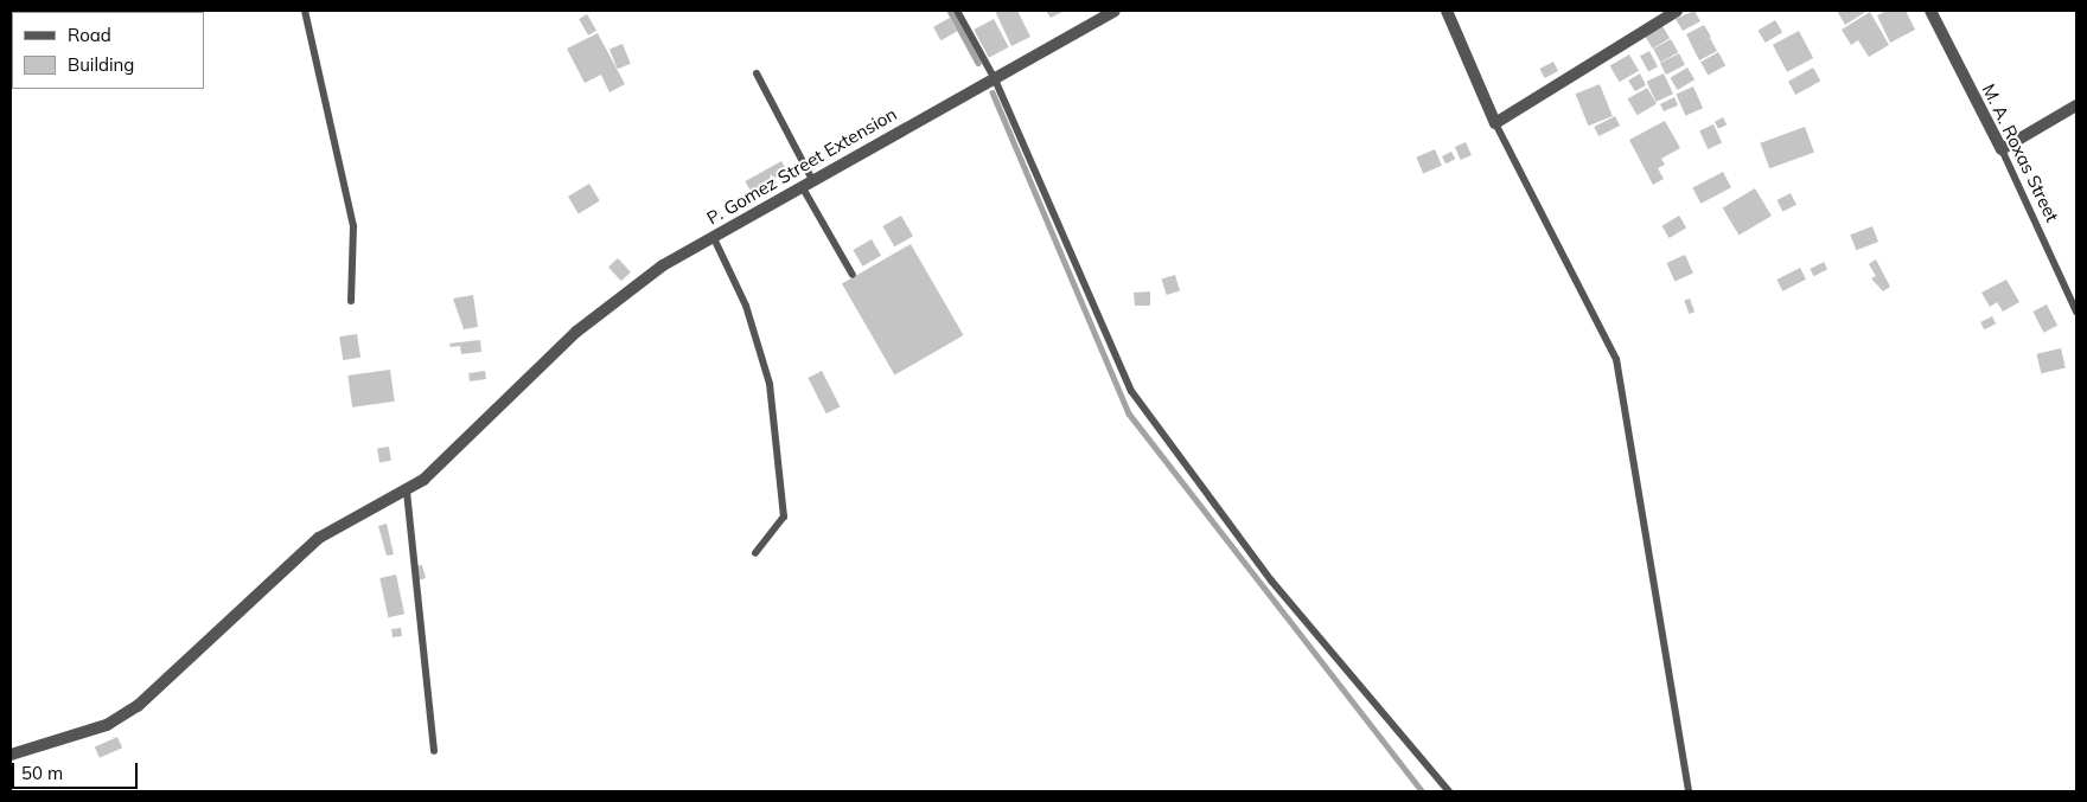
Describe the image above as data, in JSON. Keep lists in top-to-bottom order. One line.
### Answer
{"streets":{"street":["M. A. Roxas Street","P. Gomez Street Extension"]},"legend":["Road","Building"],"scale_bar":"50 m"}
